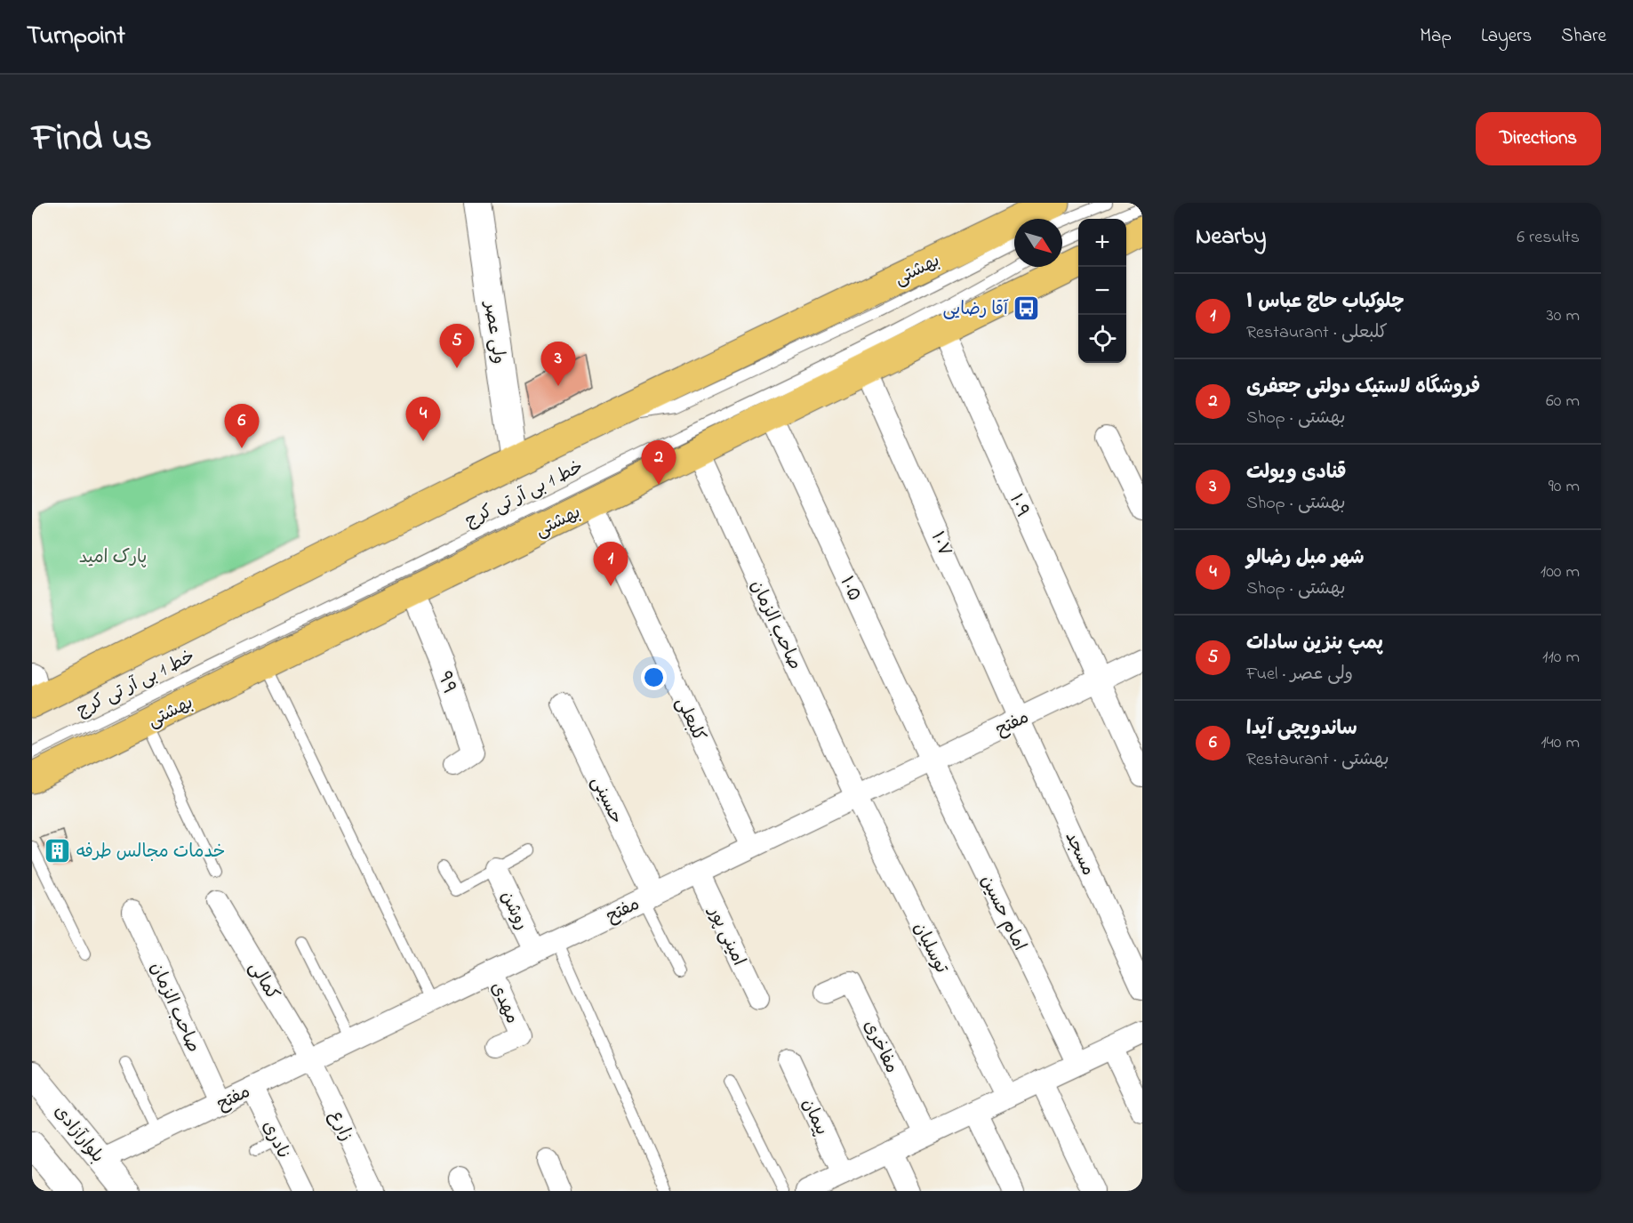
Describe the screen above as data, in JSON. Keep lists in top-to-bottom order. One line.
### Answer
{"streets":{"main road":["بهشتی"],"street":["ولی عصر","۱۰۹","۱۰۷","۱۰۵","صاحب الزمان","۹۹","کلبعلی","مفتح","حسینی","مسجد","روشن","امام حسین","امینی پور","توسلیان","کمالی","مهدی","مفاخری","پیمان","زارع","بلوارآزادی","نادری"],"lane":["خط 1 بی آر تی کرج"]},"crossings":[["بهشتی","ولی عصر"],["بهشتی","۱۰۹"],["بهشتی","۱۰۷"],["بهشتی","۱۰۵"],["بهشتی","صاحب الزمان"],["بهشتی","۹۹"],["بهشتی","کلبعلی"],["۱۰۹","مفتح"],["۱۰۷","مفتح"],["۱۰۷","مسجد"],["۱۰۵","مفتح"],["۱۰۵","امام حسین"],["صاحب الزمان","مفتح"],["صاحب الزمان","توسلیان"],["کلبعلی","مفتح"],["مفتح","حسینی"],["مفتح","مسجد"],["مفتح","روشن"],["مفتح","امام حسین"],["مفتح","امینی پور"],["مفتح","توسلیان"],["مفتح","کمالی"],["مفتح","مهدی"],["مفتح","زارع"],["مفتح","بلوارآزادی"],["مفتح","نادری"],["کمالی","زارع"]],"parks":["پارک امید"],"places":{"bus stop":["آقا رضایی"],"building":["خدمات مجالس طرفه"]},"north":"bottom right","page":{"header":"Turnpoint","nav":["Map","Layers","Share"],"title":"Find us","buttons":"Directions","heading":["Nearby","6 results"],"map_buttons":["+","−"],"list":[{"mark":"1","name":"چلوکباب حاج عباس ۱","note":"Restaurant · کلبعلی","value":"30 m"},{"mark":"2","name":"فروشگاه لاستیک دولتی جعفری","note":"Shop · بهشتی","value":"60 m"},{"mark":"3","name":"قنادی ویولت","note":"Shop · بهشتی","value":"90 m"},{"mark":"4","name":"شهر مبل رضالو","note":"Shop · بهشتی","value":"100 m"},{"mark":"5","name":"پمپ بنزین سادات","note":"Fuel · ولی عصر","value":"110 m"},{"mark":"6","name":"ساندویچی آیدا","note":"Restaurant · بهشتی","value":"140 m"}],"pins":["5","3","4","6","2","1"]}}
